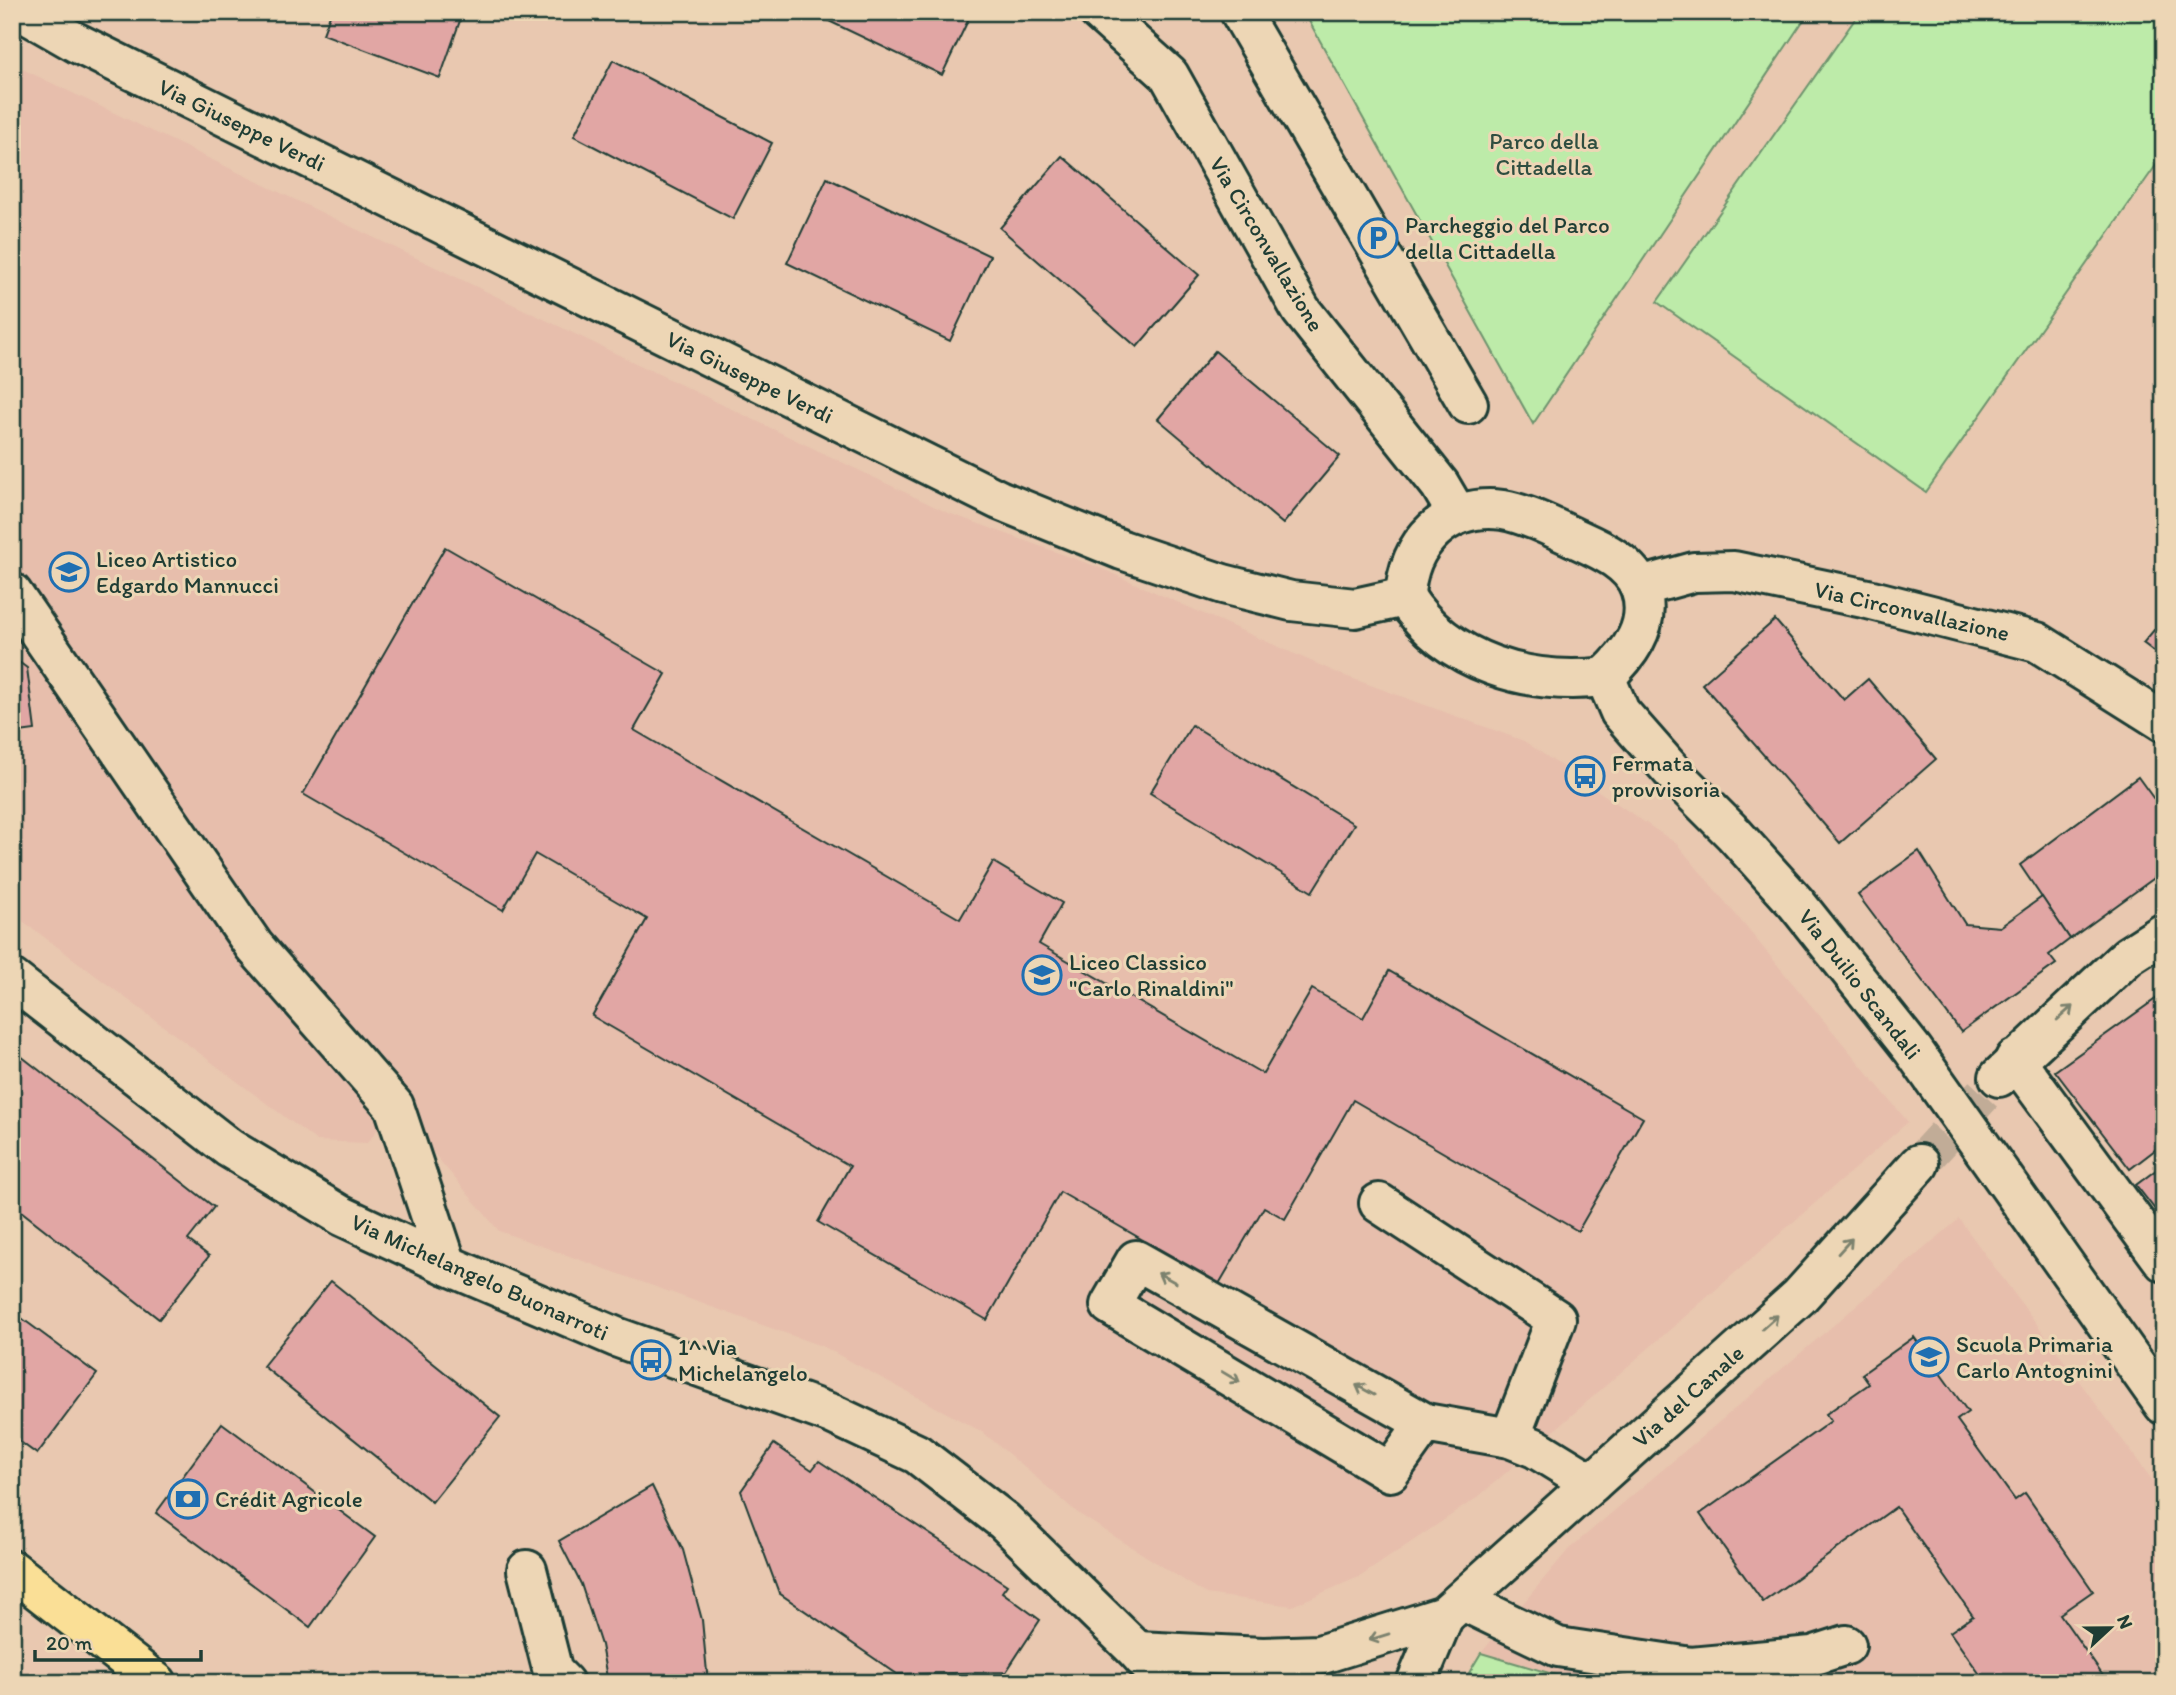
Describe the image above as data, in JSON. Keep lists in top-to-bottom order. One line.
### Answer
{"streets":{"street":["Via Giuseppe Verdi","Via Circonvallazione","Via Duilio Scandali","Via Michelangelo Buonarroti","Via del Canale"]},"crossings":[["Via Giuseppe Verdi","Via Circonvallazione"],["Via Giuseppe Verdi","Via Duilio Scandali"],["Via Circonvallazione","Via Duilio Scandali"],["Via Michelangelo Buonarroti","Via del Canale"]],"parks":["Parco della Cittadella"],"places":{"parking":["Parcheggio del Parco della Cittadella"],"school or university":["Liceo Artistico Edgardo Mannucci","Liceo Classico \"Carlo Rinaldini\"","Scuola Primaria Carlo Antognini"],"bus stop":["Fermata provvisoria","1^ Via Michelangelo"],"bank":["Crédit Agricole"]},"scale_bar":"20 m","north":"right"}
